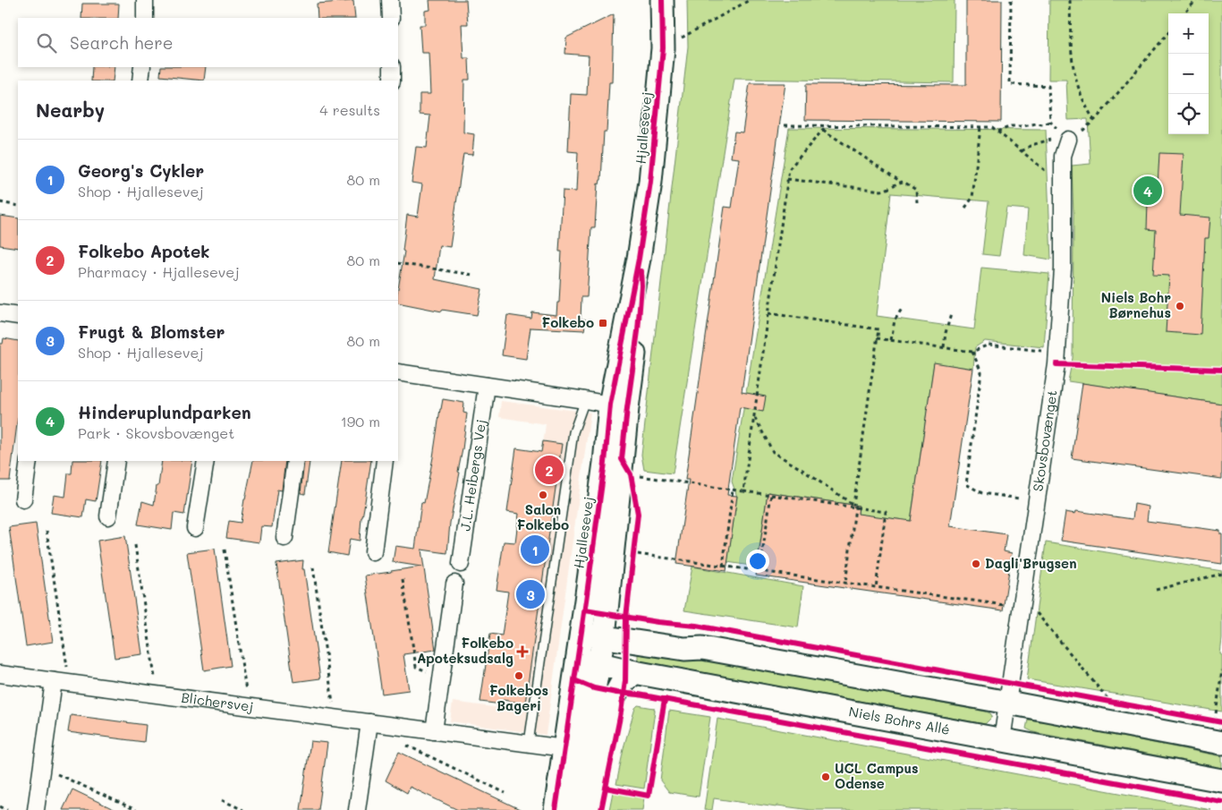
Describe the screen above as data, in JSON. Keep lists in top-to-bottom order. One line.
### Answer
{"streets":{"street":["Hjallesevej","Skovsbovænget","J.L. Heibergs Vej","Blichersvej","Niels Bohrs Allé"]},"crossings":[["Hjallesevej","Blichersvej"],["Hjallesevej","Niels Bohrs Allé"],["Skovsbovænget","Niels Bohrs Allé"]],"places":{"other":["Niels Bohr Børnehus","Salon Folkebo","Dagli'Brugsen","Folkebos Bageri","UCL Campus Odense"],"transit":["Folkebo"],"health":["Folkebo Apoteksudsalg"]},"page":{"map_buttons":["+","−"],"search":"Search here","heading":["Nearby","4 results"],"list":[{"mark":"1","name":"Georg's Cykler","note":"Shop · Hjallesevej","value":"80 m"},{"mark":"2","name":"Folkebo Apotek","note":"Pharmacy · Hjallesevej","value":"80 m"},{"mark":"3","name":"Frugt & Blomster","note":"Shop · Hjallesevej","value":"80 m"},{"mark":"4","name":"Hinderuplundparken","note":"Park · Skovsbovænget","value":"190 m"}],"pins":["4","2","1","3"]}}
